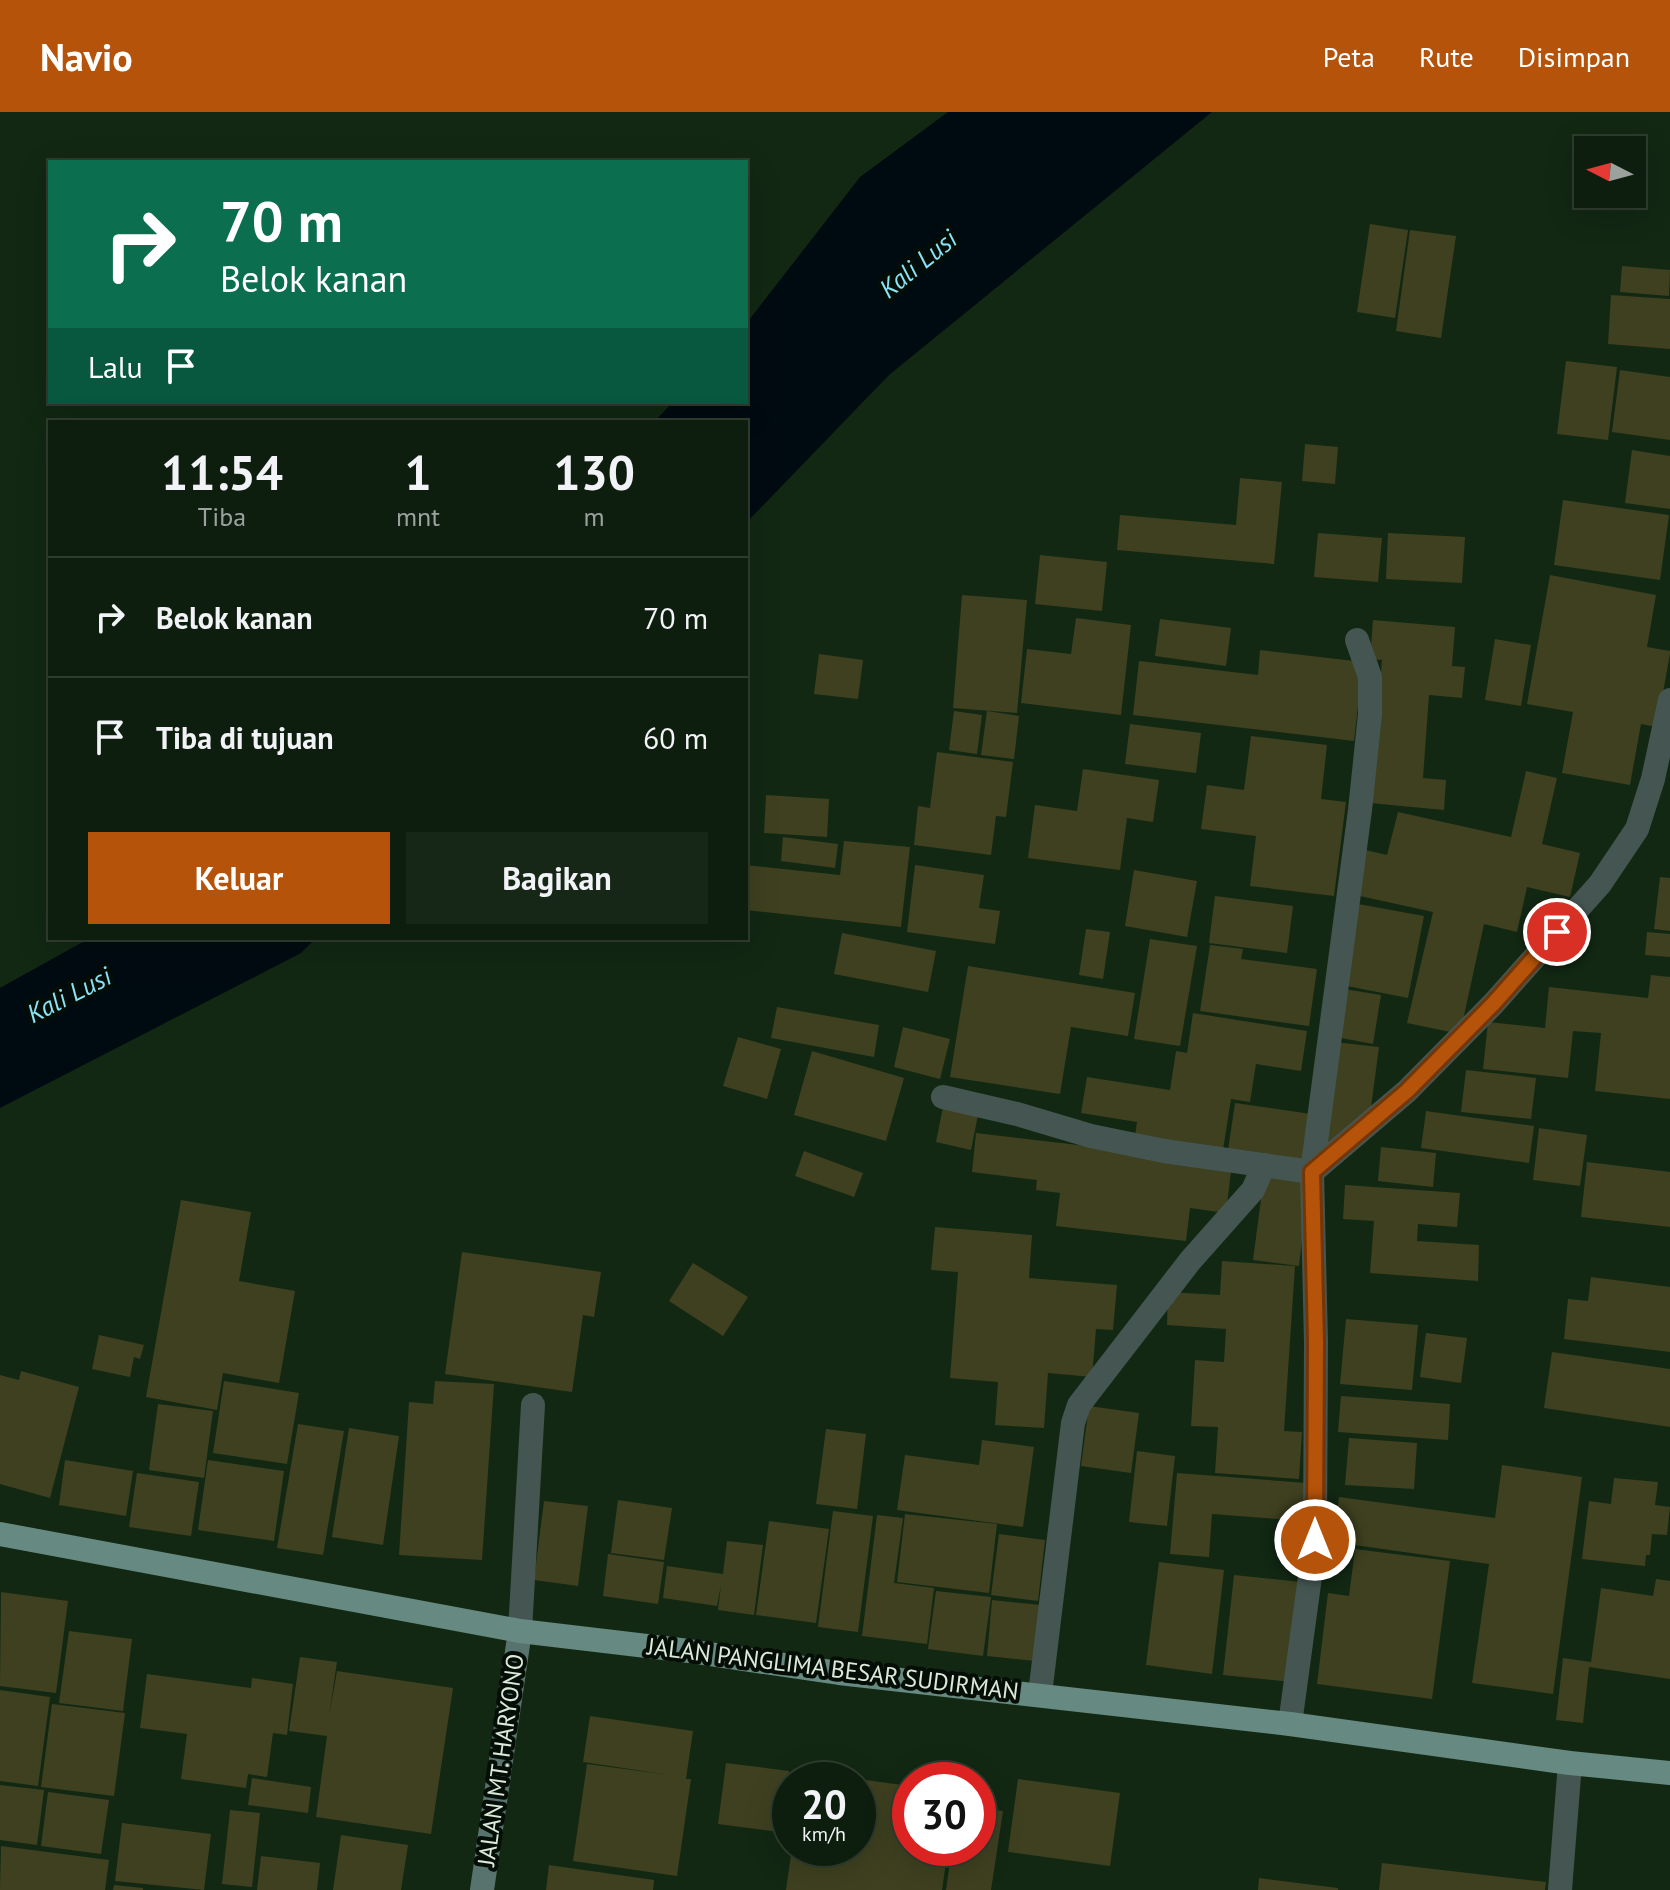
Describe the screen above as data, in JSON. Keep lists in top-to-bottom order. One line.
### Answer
{"streets":{"main road":["JALAN PANGLIMA BESAR SUDIRMAN","JALAN MT. HARYONO"]},"crossings":[["JALAN PANGLIMA BESAR SUDIRMAN","JALAN MT. HARYONO"]],"water":["Kali Lusi"],"north":"left","page":{"header":"Navio","nav":["Peta","Rute","Disimpan"],"turn":["70 m","Belok kanan"],"then":"Lalu","eta":["11:54","Tiba","1","mnt","130","m"],"list":[{"name":"Belok kanan","value":"70 m"},{"name":"Tiba di tujuan","value":"60 m"}],"buttons":["Keluar","Bagikan"],"speed":"20 km/h","limit":"30"}}
